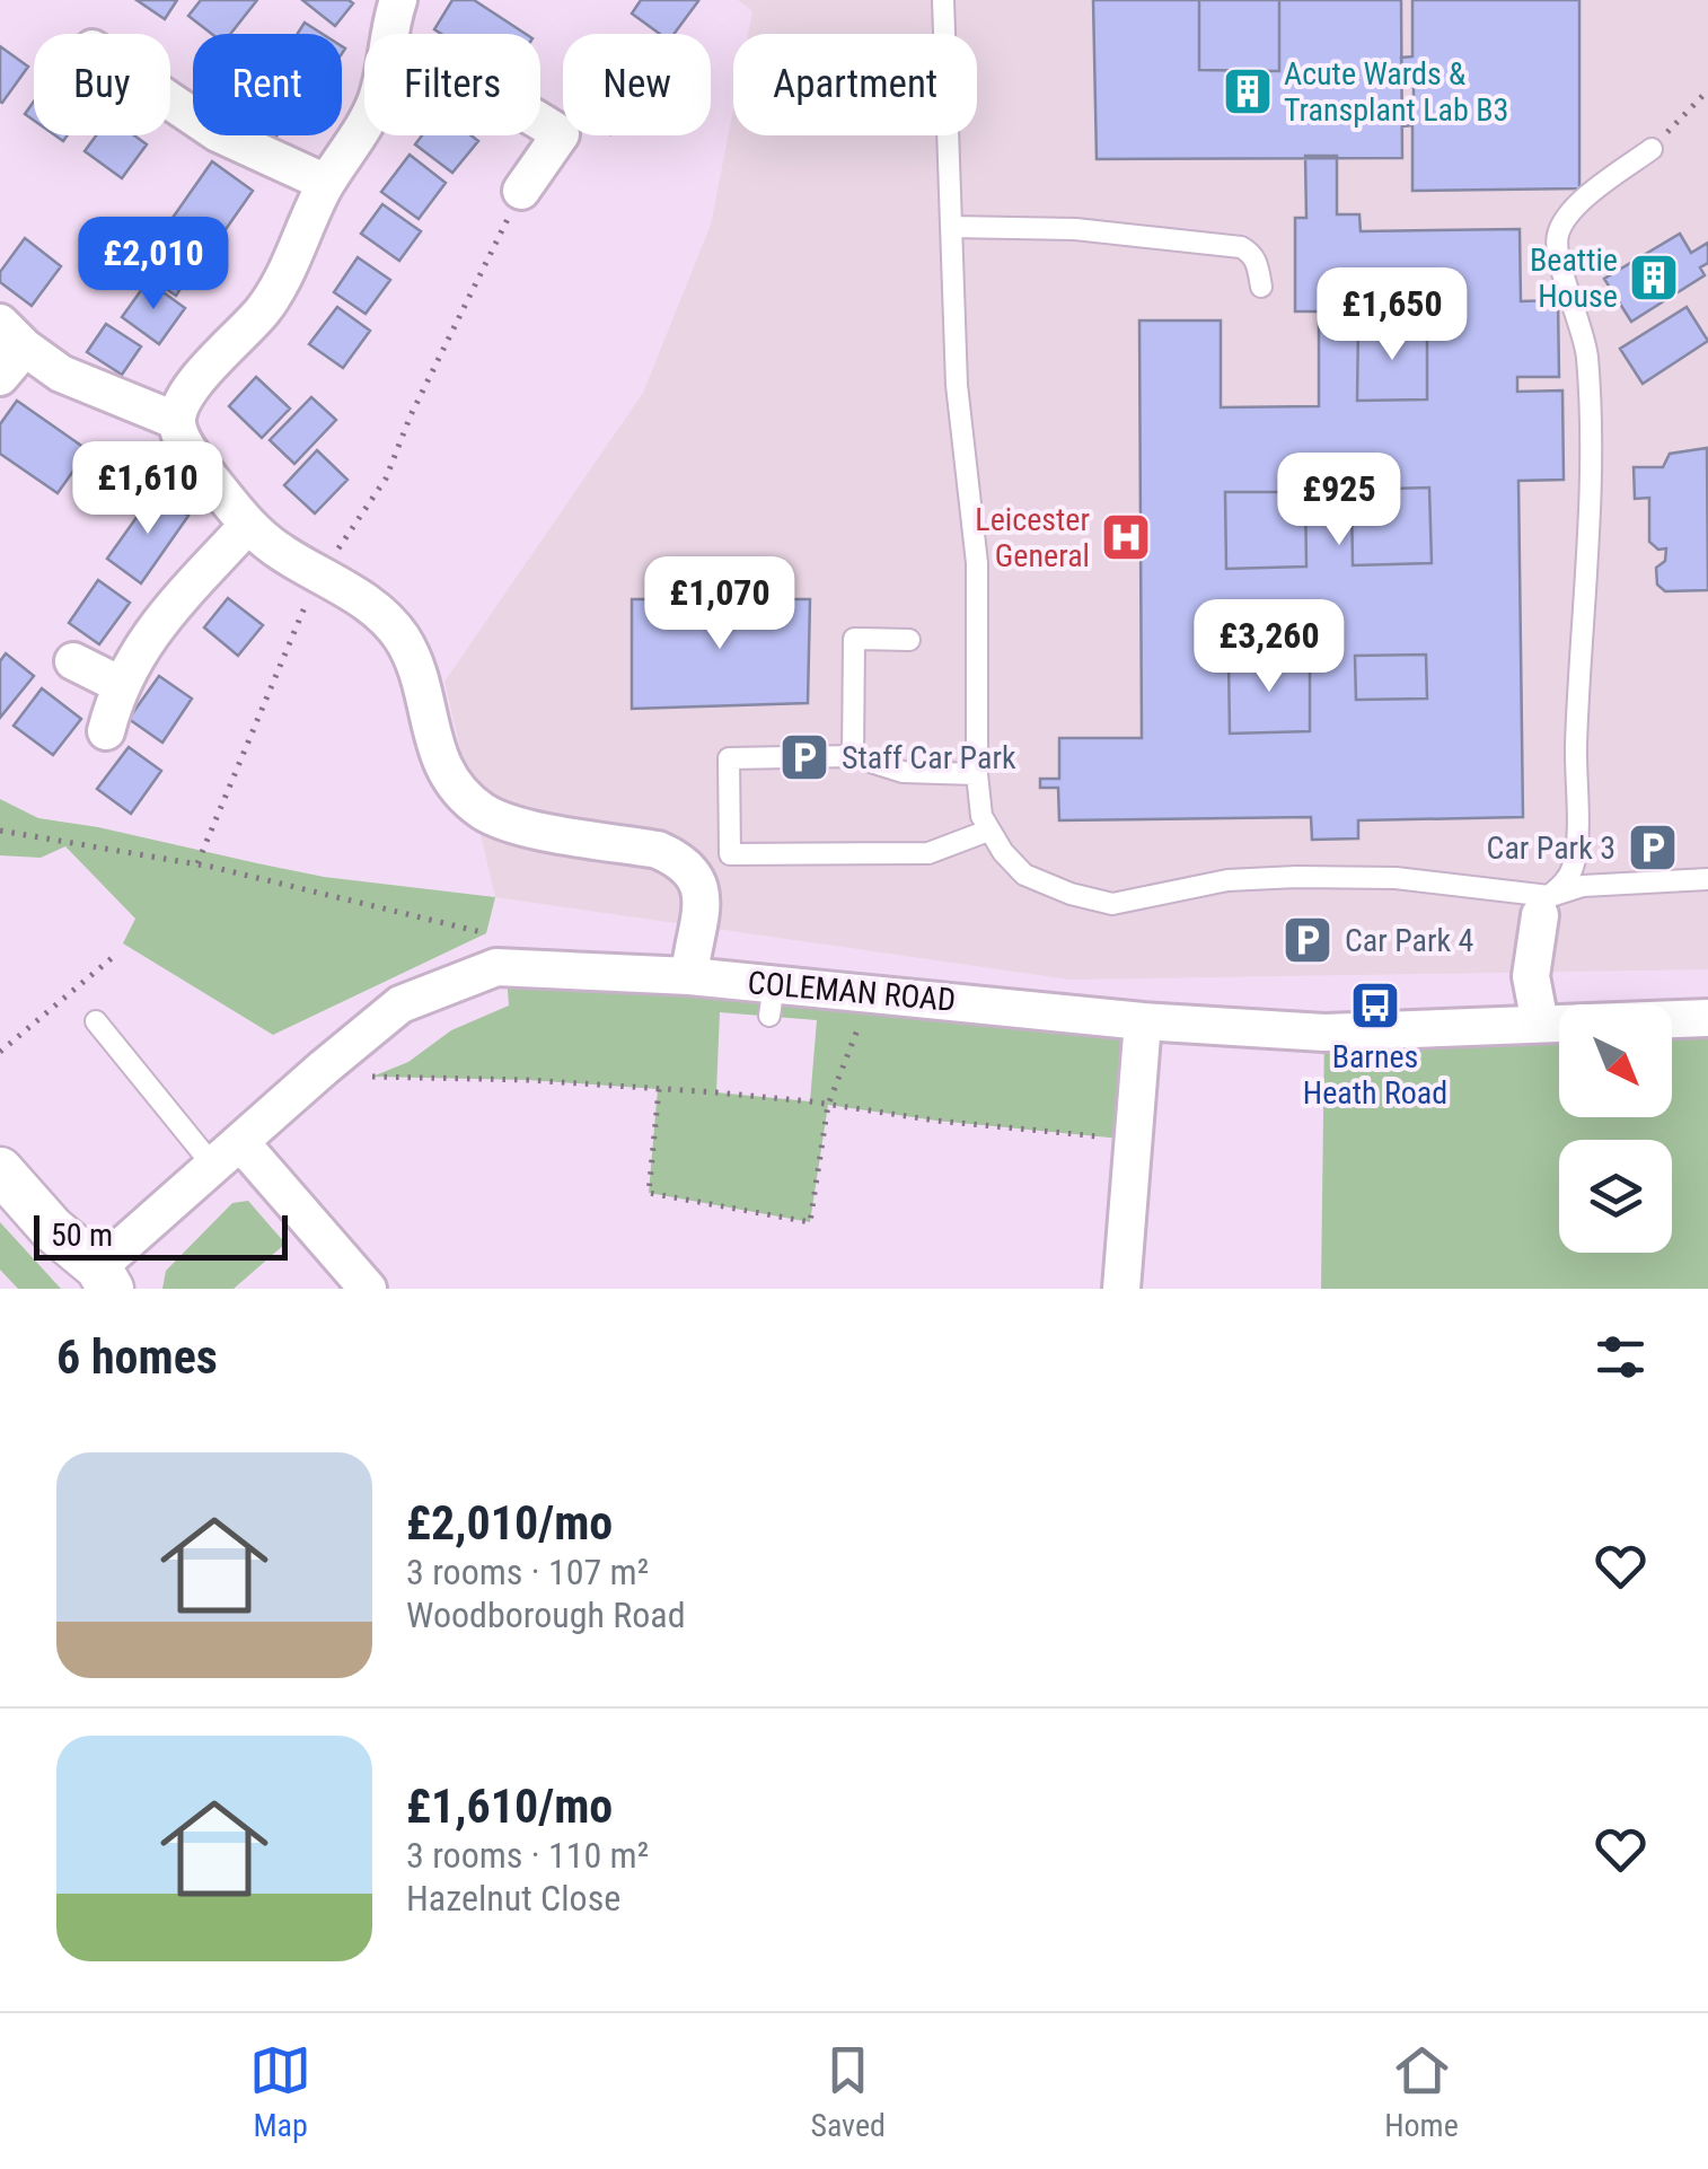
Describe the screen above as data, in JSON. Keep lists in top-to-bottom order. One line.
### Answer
{"streets":{"street":["COLEMAN ROAD"]},"places":{"building":["Acute Wards & Transplant Lab B3","Beattie House"],"hospital":["Leicester General"],"parking":["Staff Car Park","Car Park 3","Car Park 4"],"bus stop":["Barnes Heath Road"]},"scale_bar":"50 m","north":"bottom right","page":{"chip":["Buy","Rent","Filters","New","Apartment"],"price":["£2,010","£1,650","£1,610","£925","£1,070","£3,260"],"scale":"50 m","heading":"6 homes","list":[{"name":"£2,010/mo","note":"3 rooms · 107 m² · Woodborough Road"},{"name":"£1,610/mo","note":"3 rooms · 110 m² · Hazelnut Close"}],"tabs":["Map","Saved","Home"]}}
